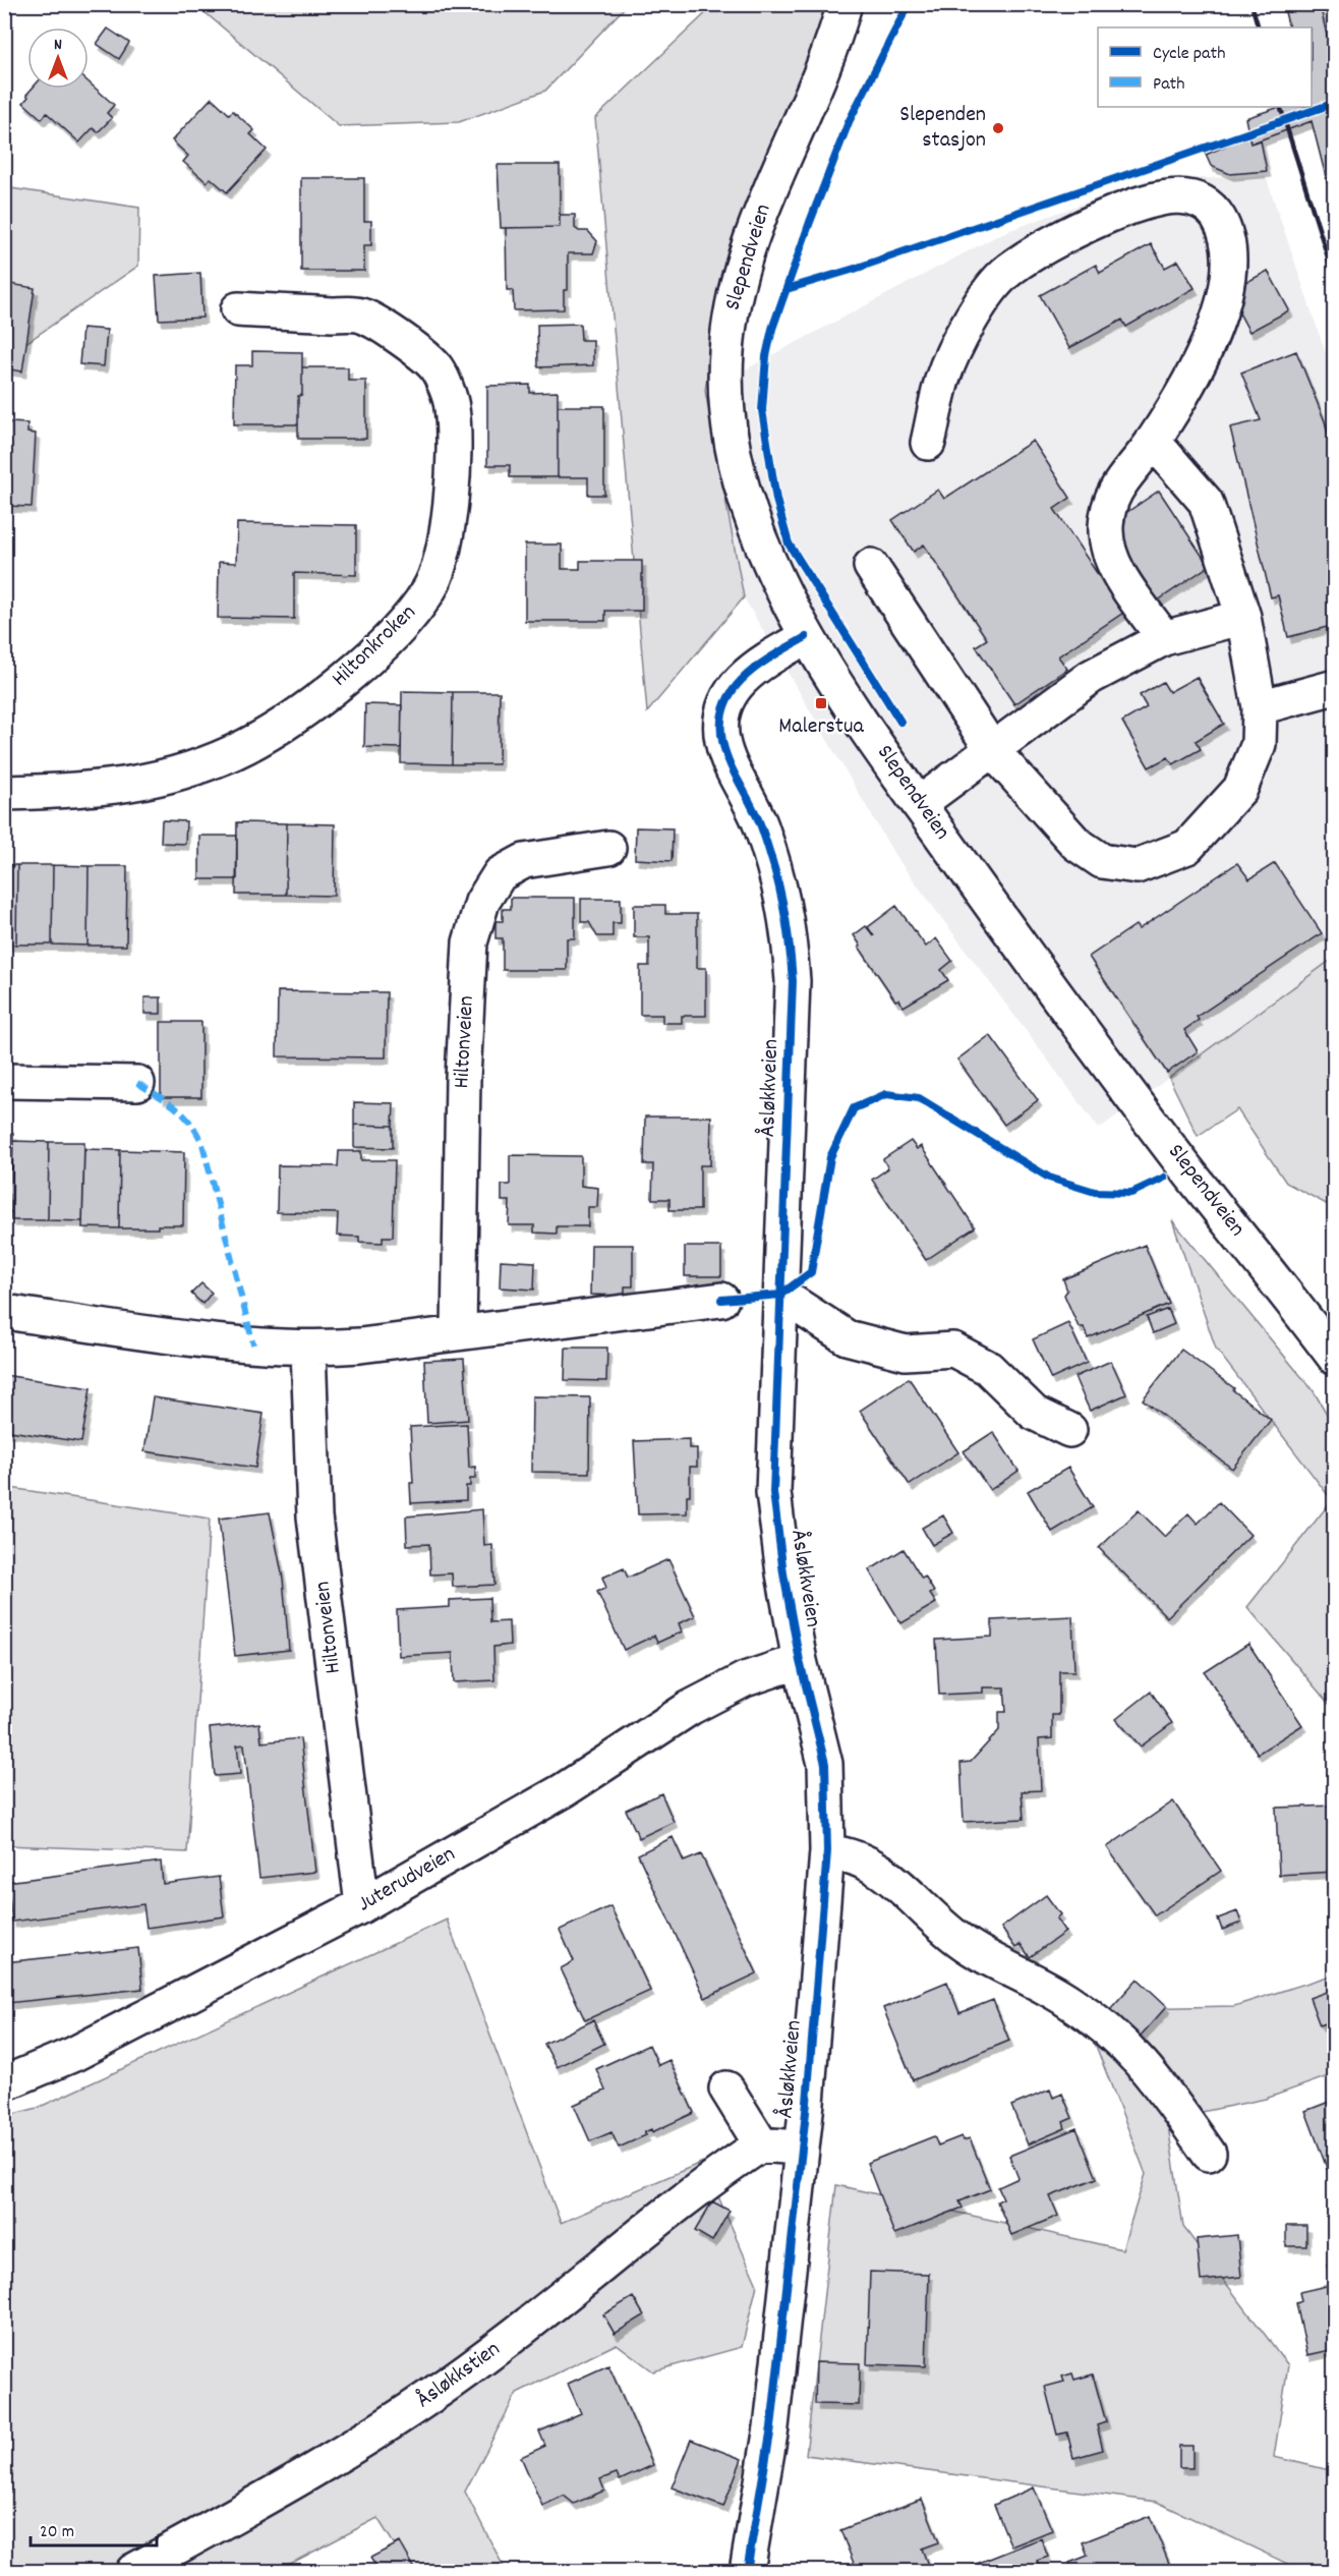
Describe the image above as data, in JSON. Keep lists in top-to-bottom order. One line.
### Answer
{"streets":{"street":["Slependveien","Hiltonkroken","Hiltonveien","Åsløkkveien","Juterudveien","Åsløkkstien"]},"crossings":[["Slependveien","Åsløkkveien"],["Hiltonveien","Juterudveien"],["Åsløkkveien","Juterudveien"]],"places":{"other":["Slependen stasjon"],"transit":["Malerstua"]},"legend":["Cycle path","Path"],"scale_bar":"20 m","north":"top"}
